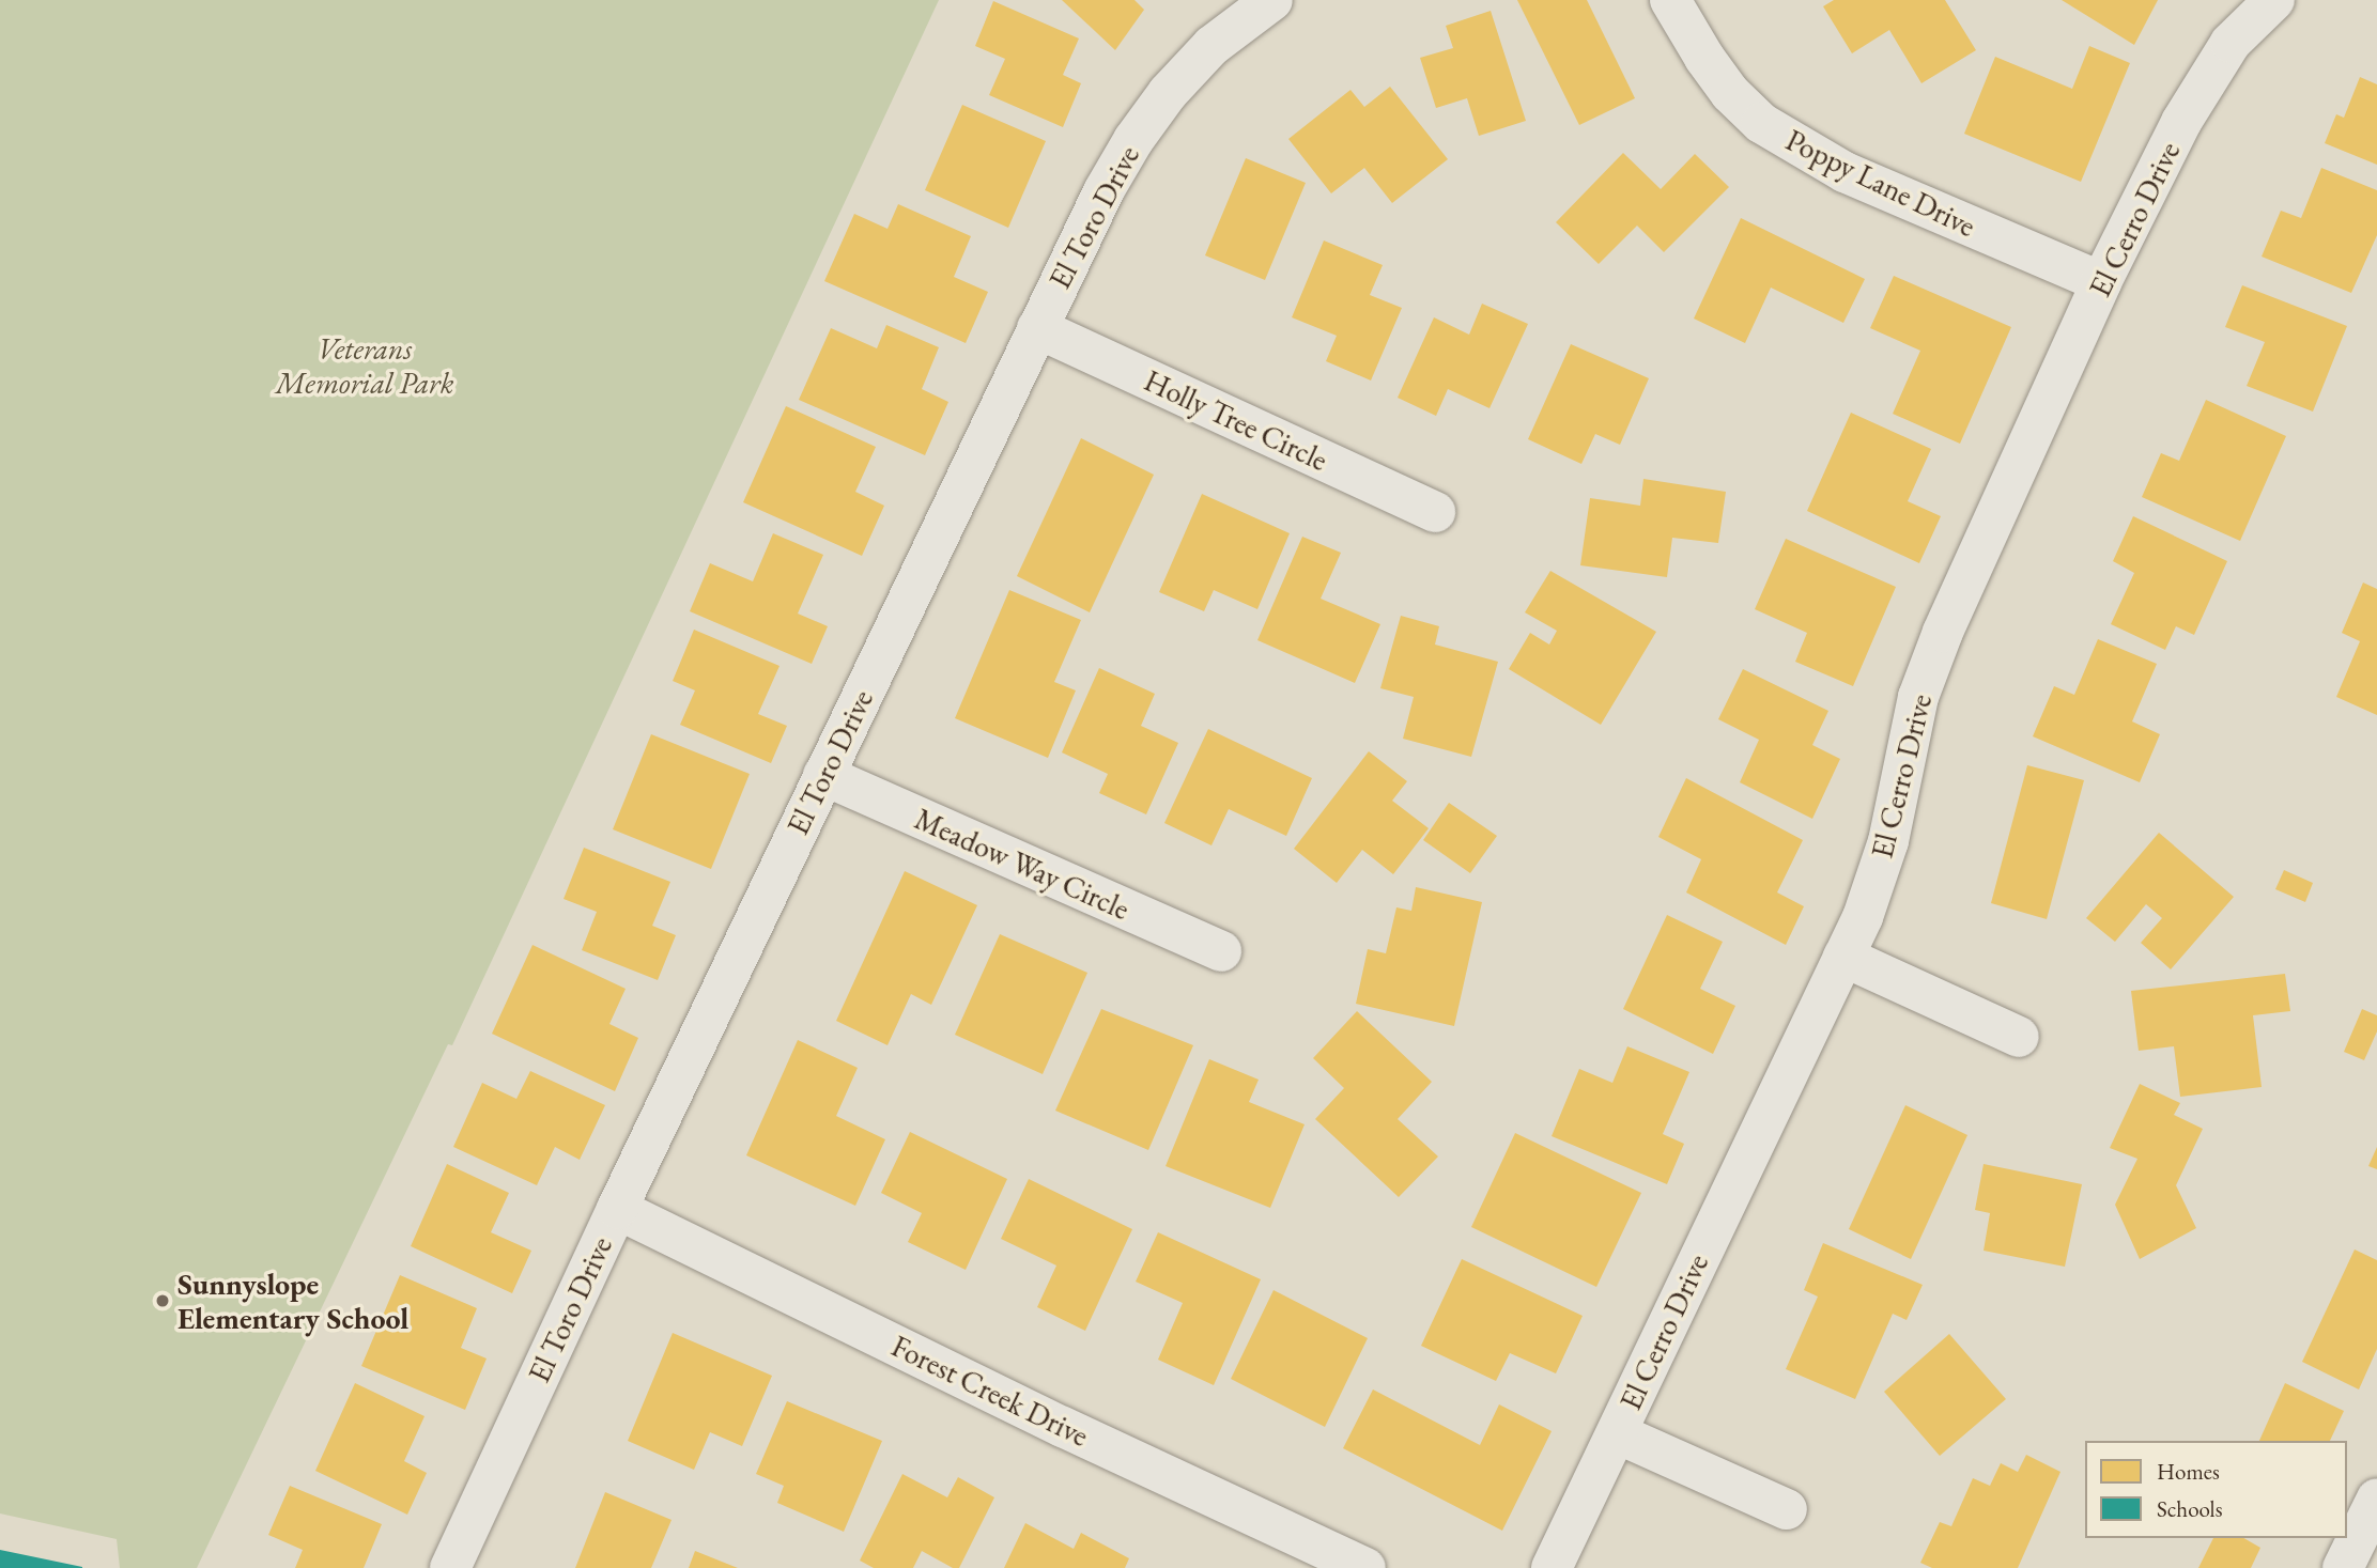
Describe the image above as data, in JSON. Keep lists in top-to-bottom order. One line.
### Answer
{"streets":{"street":["Poppy Lane Drive","El Toro Drive","El Cerro Drive","Holly Tree Circle","Meadow Way Circle","Forest Creek Drive"]},"crossings":[["Poppy Lane Drive","El Cerro Drive"],["El Toro Drive","Holly Tree Circle"],["El Toro Drive","Meadow Way Circle"],["El Toro Drive","Forest Creek Drive"]],"parks":["Veterans Memorial Park"],"places":["Sunnyslope Elementary School"],"legend":["Homes","Schools"]}
